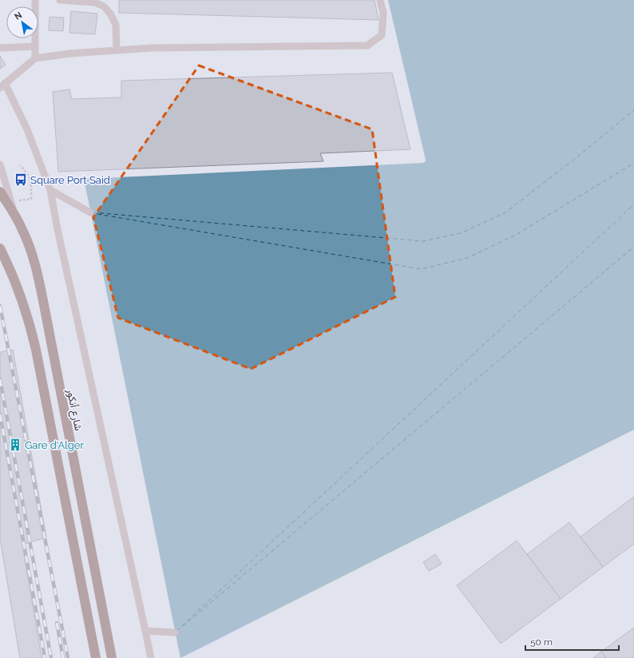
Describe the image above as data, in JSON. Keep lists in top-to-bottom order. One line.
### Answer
{"streets":{"highway":["شارع أنكور"]},"places":{"bus stop":["Square Port Said"],"building":["Gare d'Alger"]},"scale_bar":"50 m","north":"top left"}
